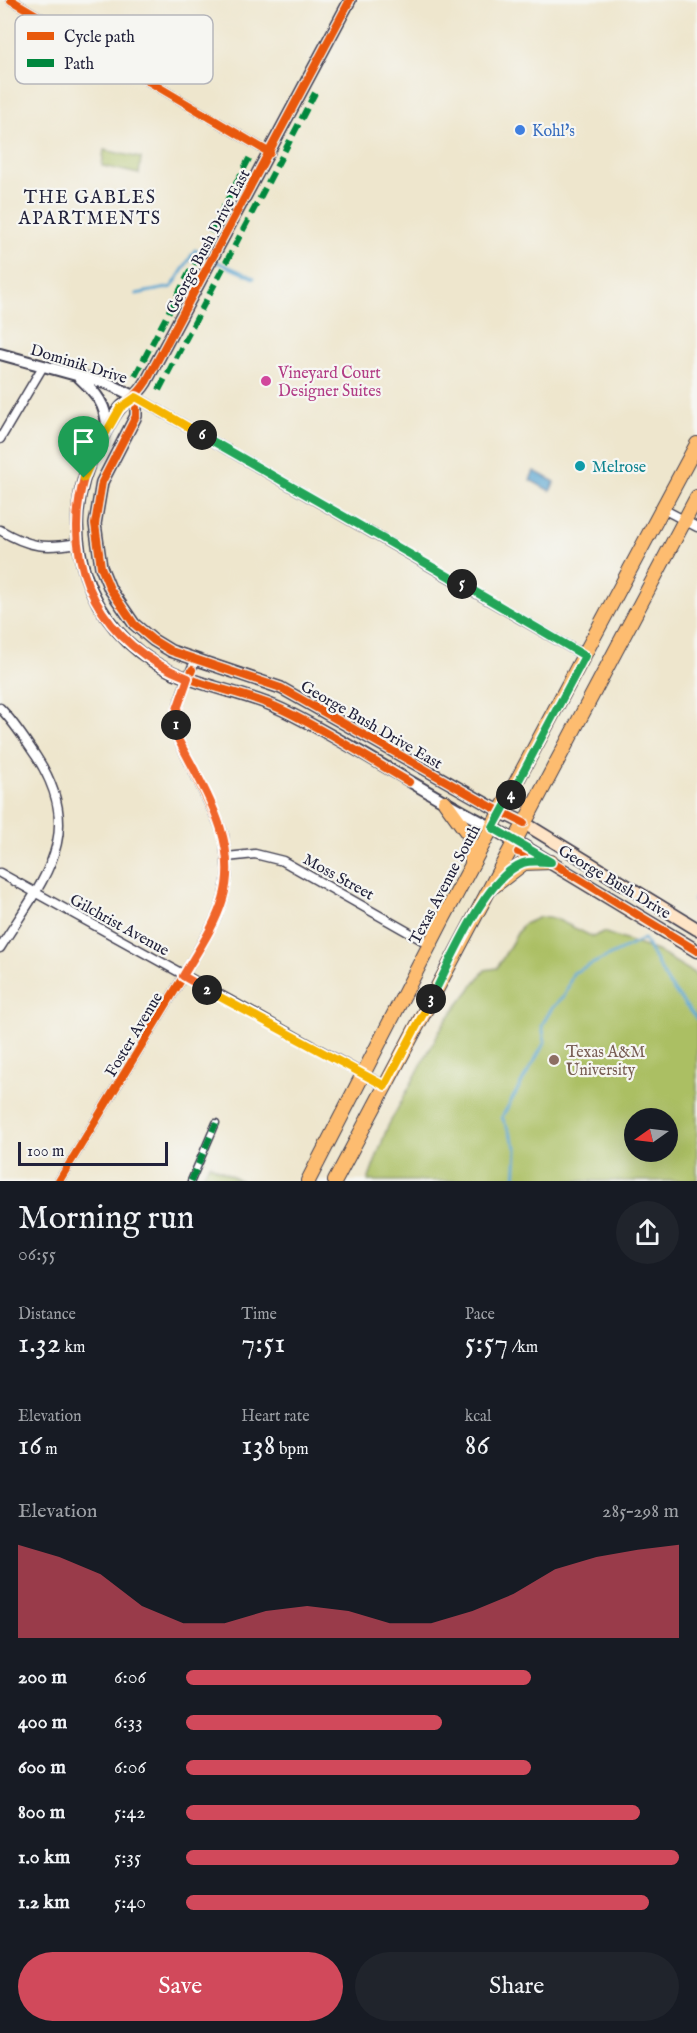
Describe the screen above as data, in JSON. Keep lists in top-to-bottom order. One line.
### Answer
{"streets":{"main road":["George Bush Drive East","George Bush Drive","Texas Avenue South"],"street":["Dominik Drive","Moss Street","Gilchrist Avenue","Foster Avenue"]},"crossings":[["George Bush Drive East","Dominik Drive"],["George Bush Drive East","George Bush Drive"],["George Bush Drive East","Texas Avenue South"],["George Bush Drive East","Foster Avenue"],["Dominik Drive","Texas Avenue South"],["Moss Street","Texas Avenue South"],["Moss Street","Foster Avenue"],["Texas Avenue South","Gilchrist Avenue"],["Gilchrist Avenue","Foster Avenue"]],"districts":["THE GABLES APARTMENTS"],"places":["Kohl's","Vineyard Court Designer Suites","Melrose","Texas A&M University"],"legend":["Cycle path","Path"],"scale_bar":"100 m","north":"left","page":{"pins":["6","5","1","4","2","3"],"scale":"100 m","heading":["Morning run","06:55"],"stats":[["Distance","1.32 km"],["Time","7:51"],["Pace","5:57 /km"],["Elevation","16 m"],["Heart rate","138 bpm"],["kcal","86"]],"chart":["Elevation","285–298 m"],"list":[{"name":"200 m","note":"6:06"},{"name":"400 m","note":"6:33"},{"name":"600 m","note":"6:06"},{"name":"800 m","note":"5:42"},{"name":"1.0 km","note":"5:35"},{"name":"1.2 km","note":"5:40"}],"buttons":["Save","Share"]}}
